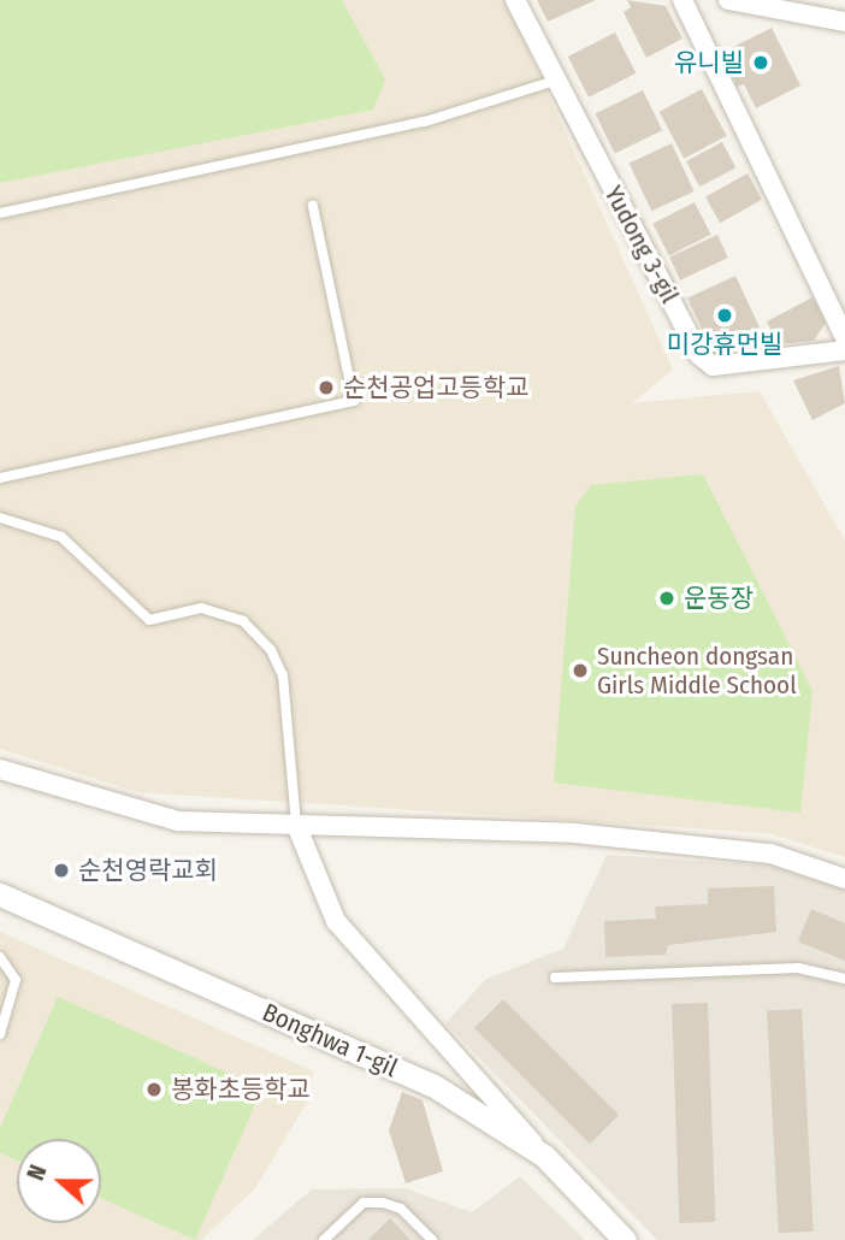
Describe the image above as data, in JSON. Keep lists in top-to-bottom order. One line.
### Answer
{"streets":{"street":["Yudong 3-gil","Bonghwa 1-gil"]},"places":["유니빌","미강휴먼빌","순천공업고등학교","운동장","Suncheon dongsan Girls Middle School","순천영락교회","봉화초등학교"],"north":"left"}
